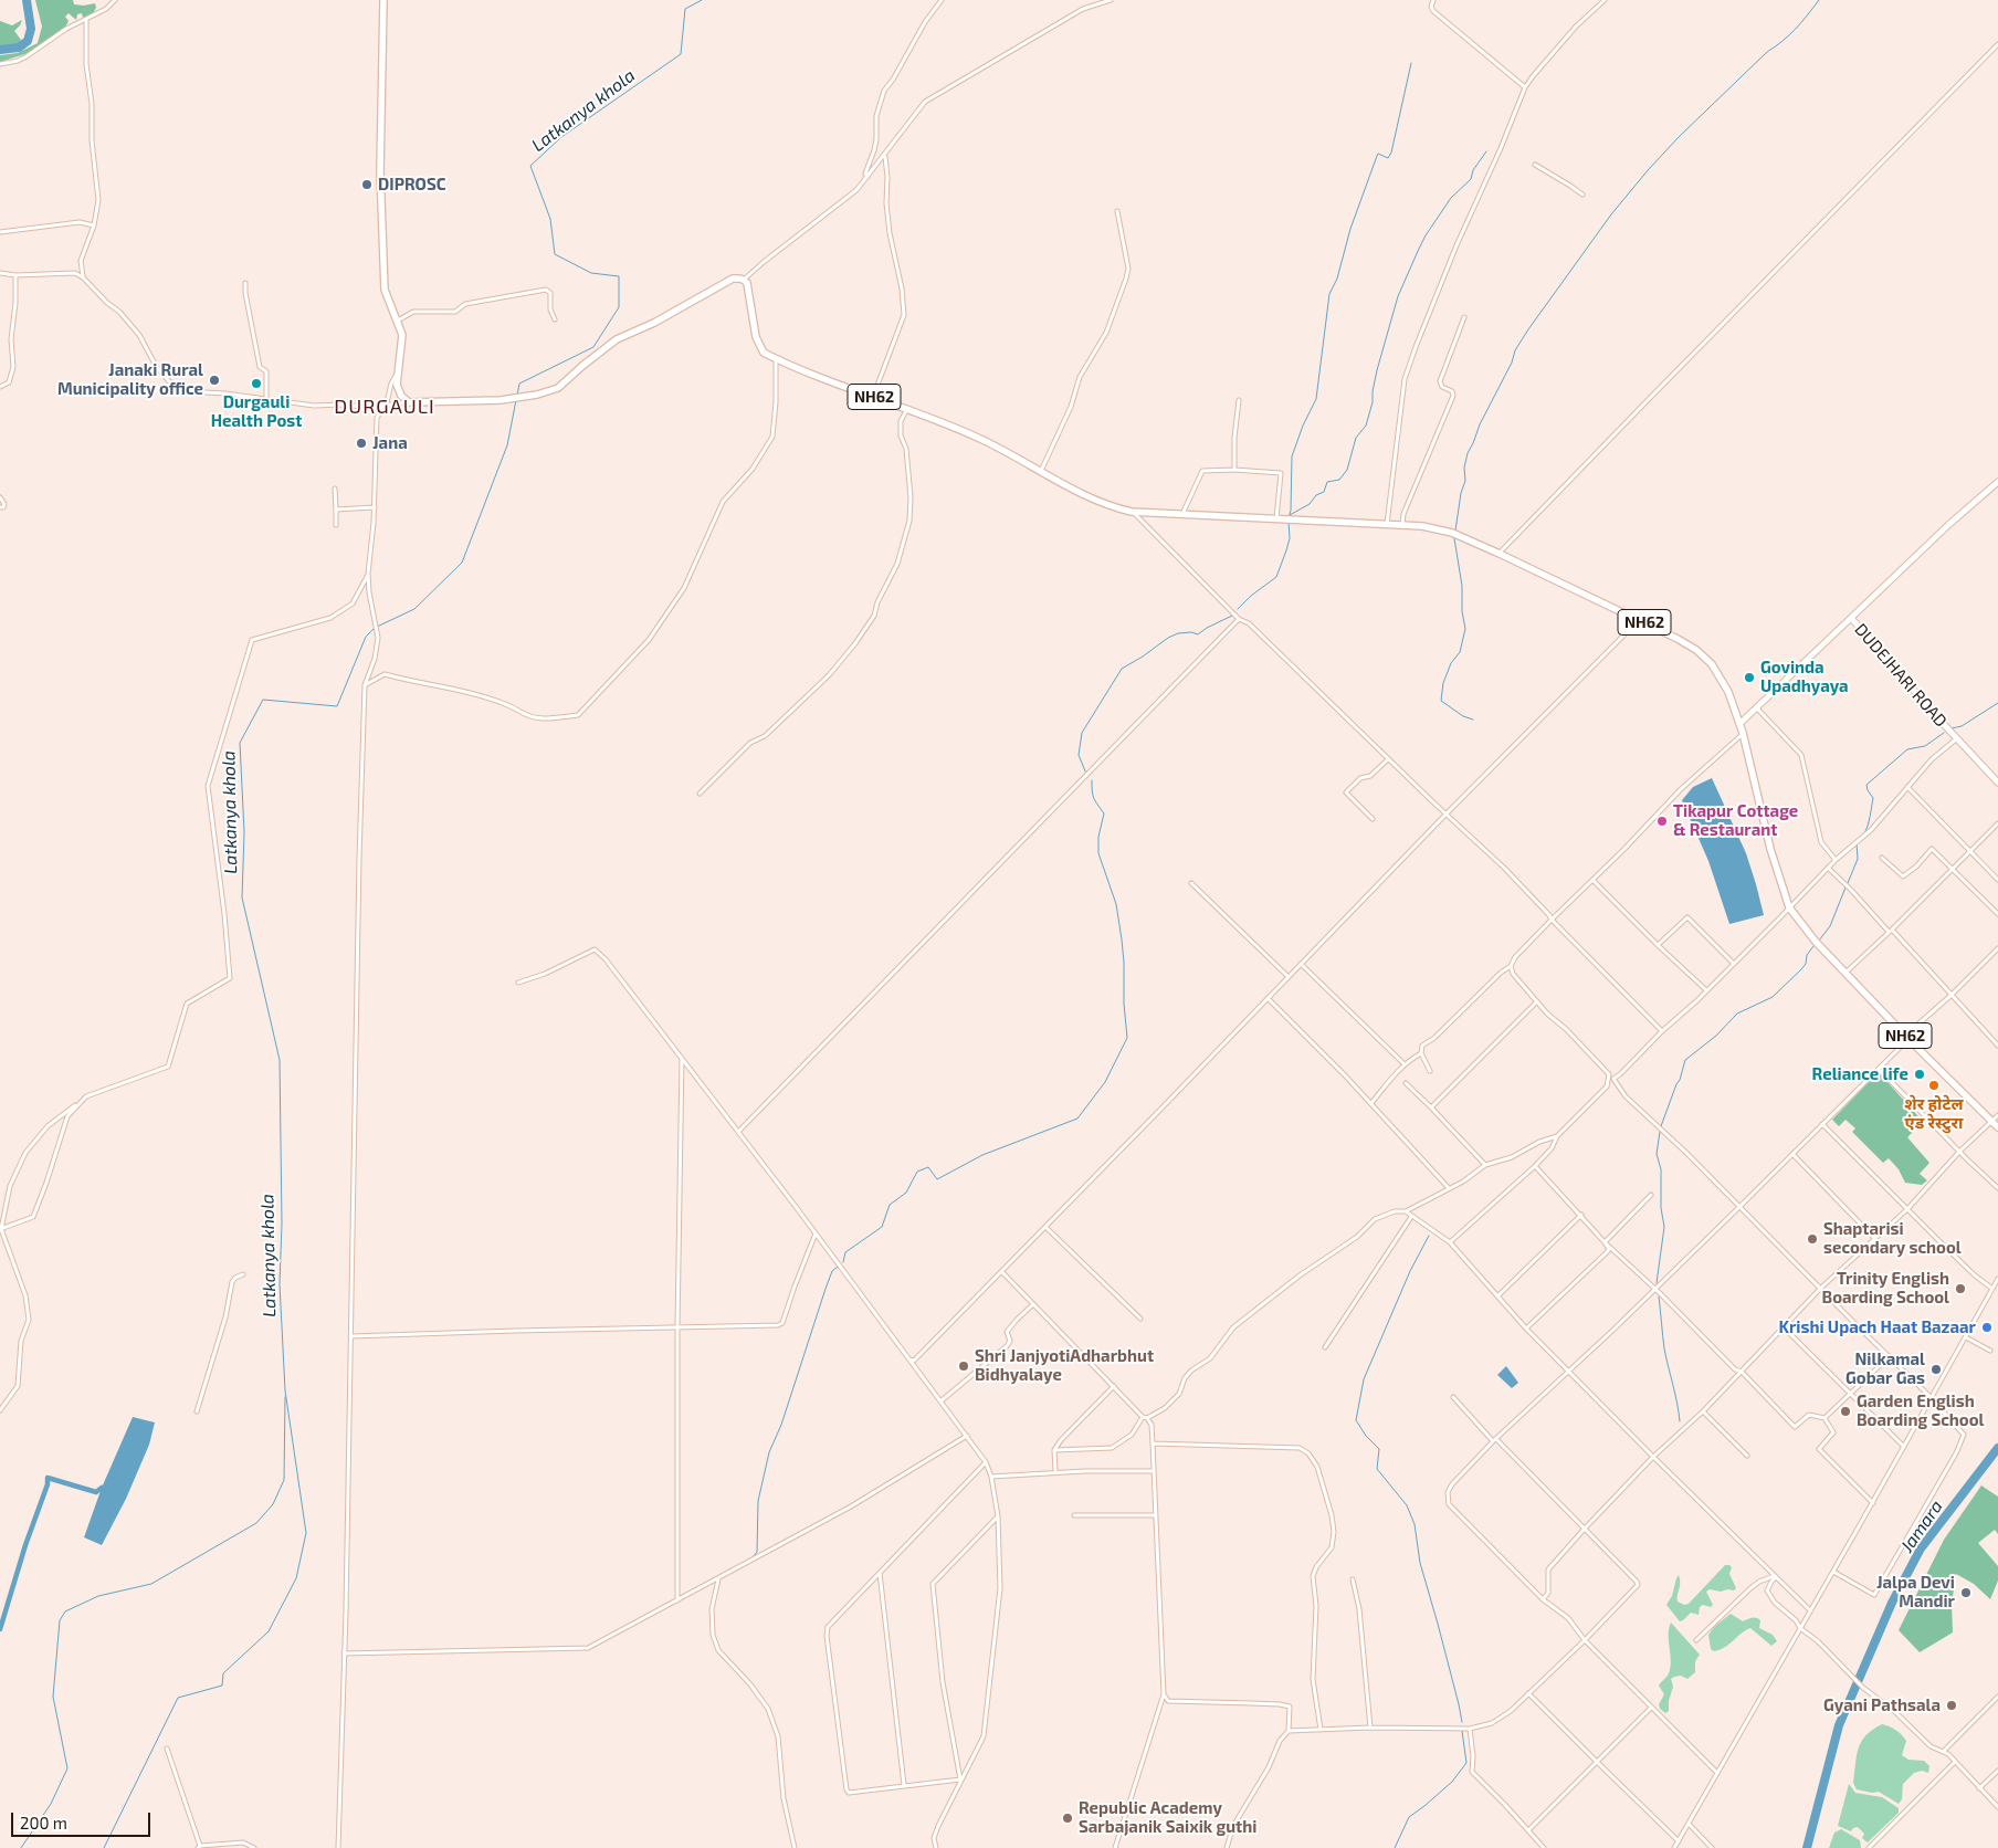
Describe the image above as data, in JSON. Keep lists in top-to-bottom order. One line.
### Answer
{"streets":{"main road":["NH62"],"street":["DUDEJHARI ROAD"]},"districts":["DURGAULI"],"water":["Latkanya khola","Jamara"],"places":["DIPROSC","Janaki Rural Municipality office","Durgauli Health Post","Jana","Govinda Upadhyaya","Tikapur Cottage & Restaurant","Reliance life","शेर होटेल एंड रेस्टुरा","Shaptarisi secondary school","Trinity English Boarding School","Krishi Upach Haat Bazaar","Shri JanjyotiAdharbhut Bidhyalaye","Nilkamal Gobar Gas","Garden English Boarding School","Jalpa Devi Mandir","Gyani Pathsala","Republic Academy Sarbajanik Saixik guthi"],"scale_bar":"200 m"}
